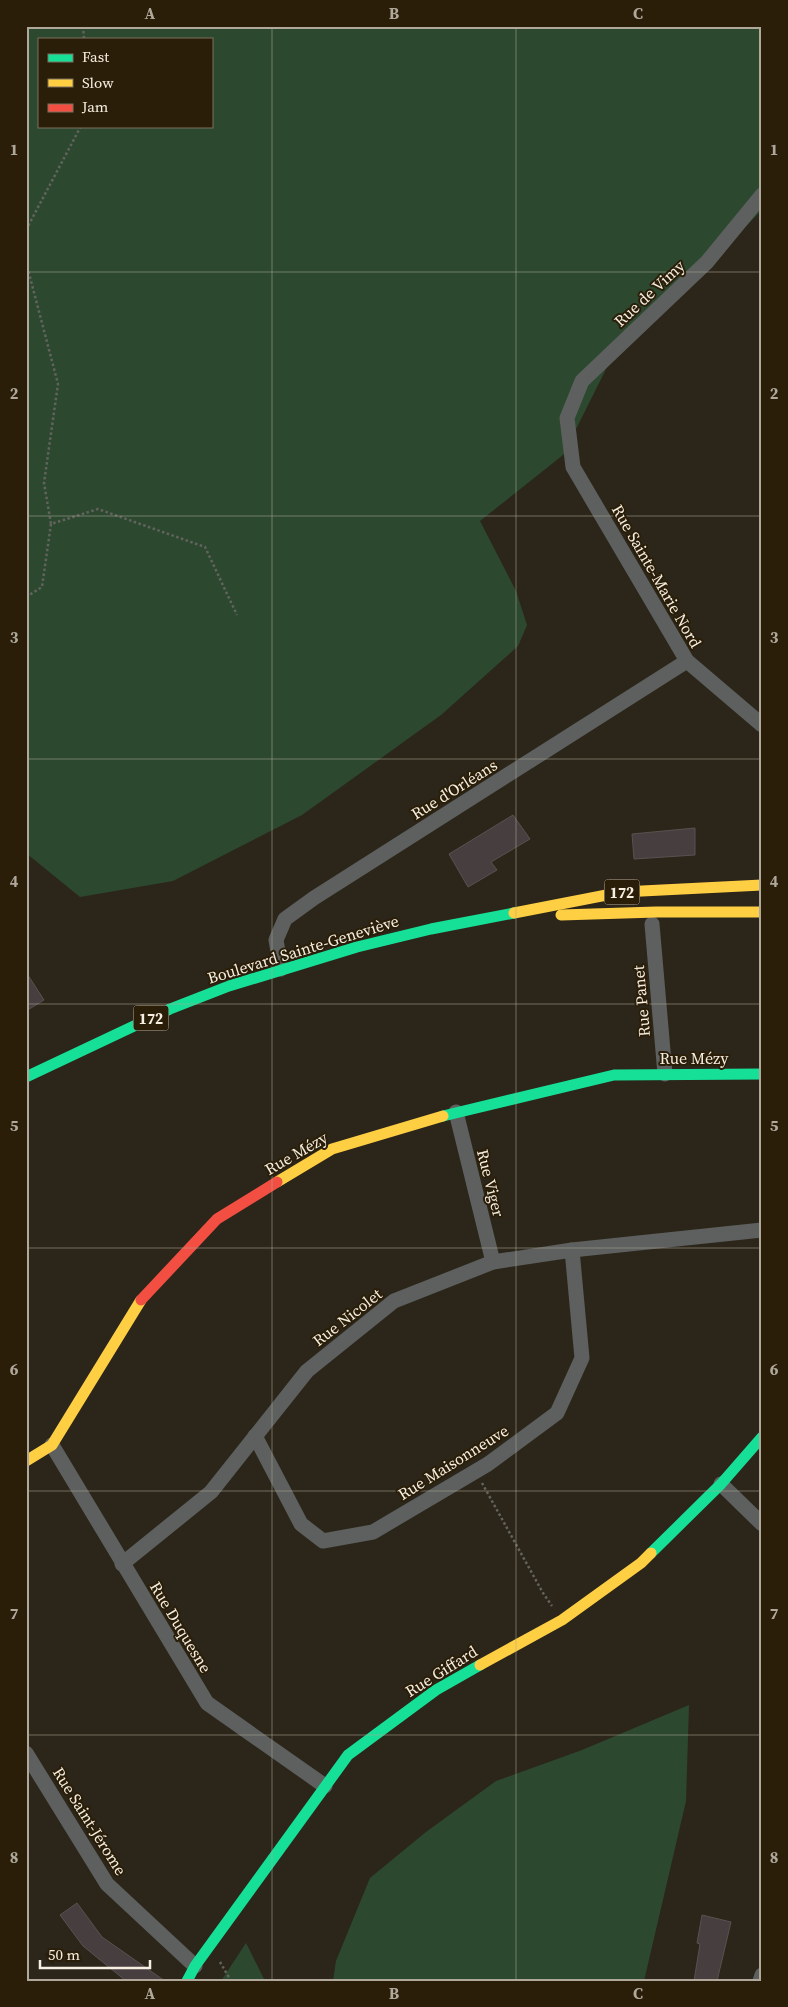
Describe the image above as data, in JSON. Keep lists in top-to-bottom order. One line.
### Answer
{"streets":{"street":["Rue de Vimy","Rue Sainte-Marie Nord","Rue d'Orléans","172","Boulevard Sainte-Geneviève","Rue Panet","Rue Mézy","Rue Viger","Rue Nicolet","Rue Maisonneuve","Rue Duquesne","Rue Giffard","Rue Saint-Jérome"]},"crossings":[["Rue de Vimy","Rue Sainte-Marie Nord"],["Rue Sainte-Marie Nord","Rue d'Orléans"],["Rue d'Orléans","Boulevard Sainte-Geneviève"],["Rue Panet","Rue Mézy"],["Rue Mézy","Rue Viger"],["Rue Mézy","Rue Duquesne"],["Rue Viger","Rue Nicolet"],["Rue Nicolet","Rue Maisonneuve"],["Rue Nicolet","Rue Duquesne"],["Rue Duquesne","Rue Giffard"],["Rue Giffard","Rue Saint-Jérome"]],"legend":["Fast","Slow","Jam"],"scale_bar":"50 m","grid":{"columns":["A","B","C"],"rows":["1","2","3","4","5","6","7","8"]}}
